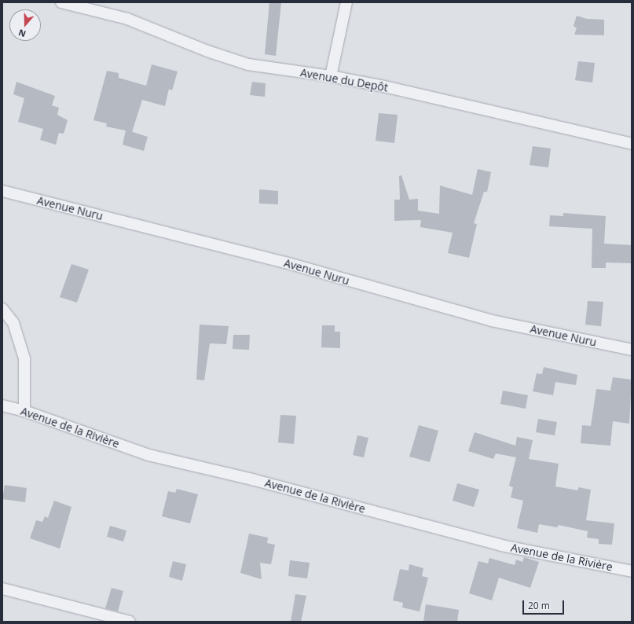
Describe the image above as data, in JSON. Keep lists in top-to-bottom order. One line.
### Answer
{"streets":{"street":["Avenue du Depôt","Avenue Nuru","Avenue de la Rivière"]},"scale_bar":"20 m","north":"bottom"}
